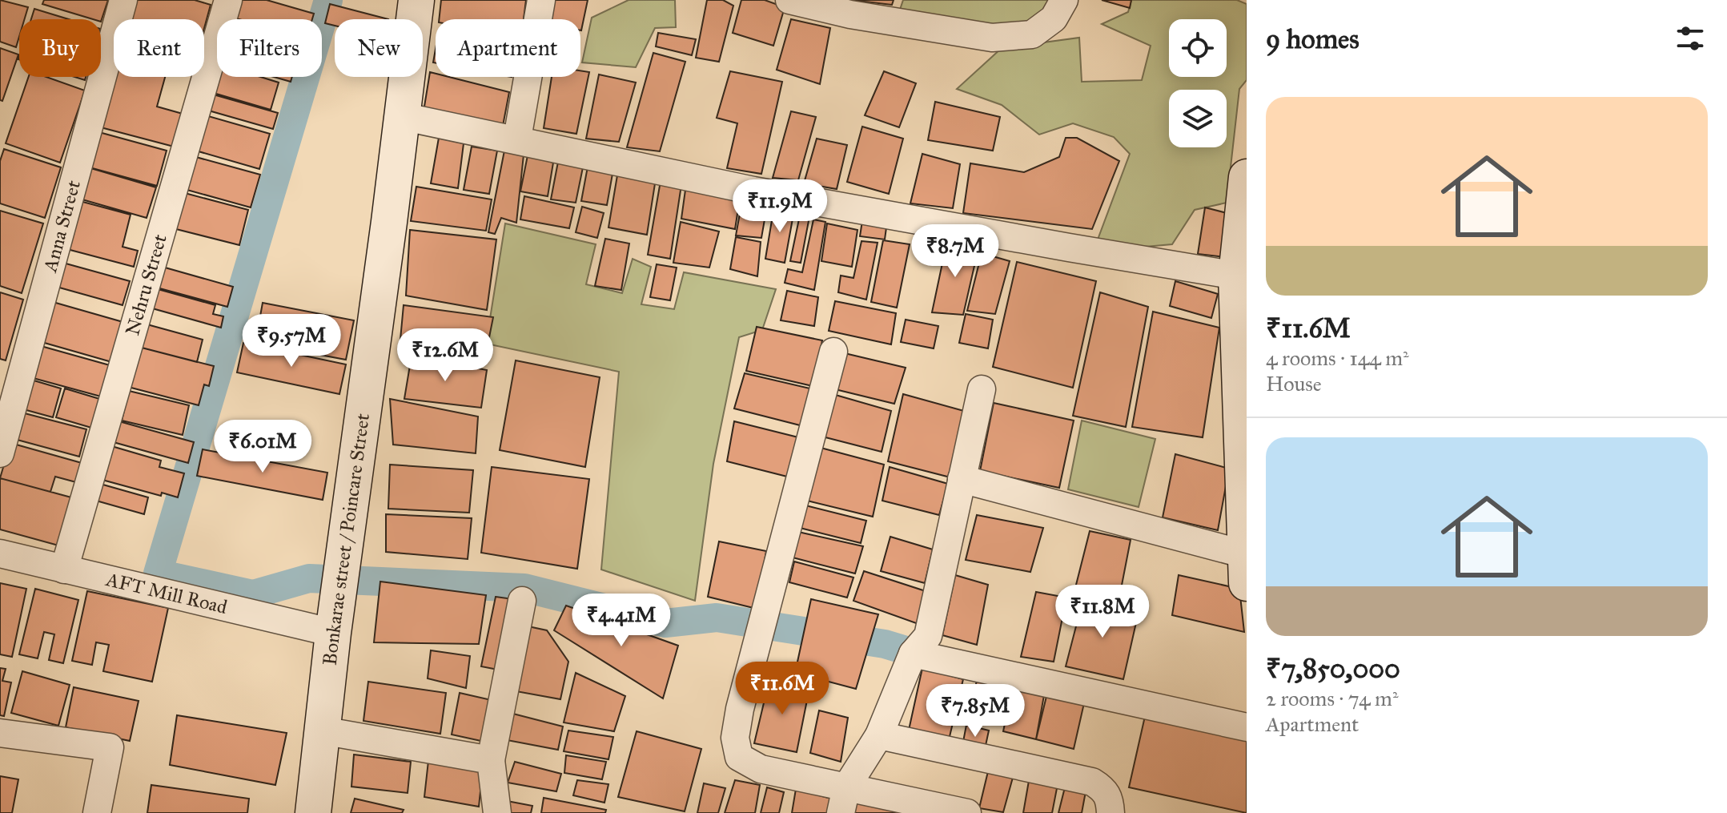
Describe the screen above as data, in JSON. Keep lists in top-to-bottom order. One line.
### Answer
{"streets":{"street":["Anna Street","Nehru Street","Bonkarae street / Poincare Street","AFT Mill Road"]},"crossings":[["Nehru Street","AFT Mill Road"],["Bonkarae street / Poincare Street","AFT Mill Road"]],"page":{"heading":"9 homes","chip":["Buy","Rent","Filters","New","Apartment"],"list":[{"name":"₹11.6M","note":"4 rooms · 144 m² · House"},{"name":"₹7,850,000","note":"2 rooms · 74 m² · Apartment"}],"price":["₹11.9M","₹8.7M","₹9.57M","₹12.6M","₹6.01M","₹11.8M","₹4.41M","₹11.6M","₹7.85M"]}}
